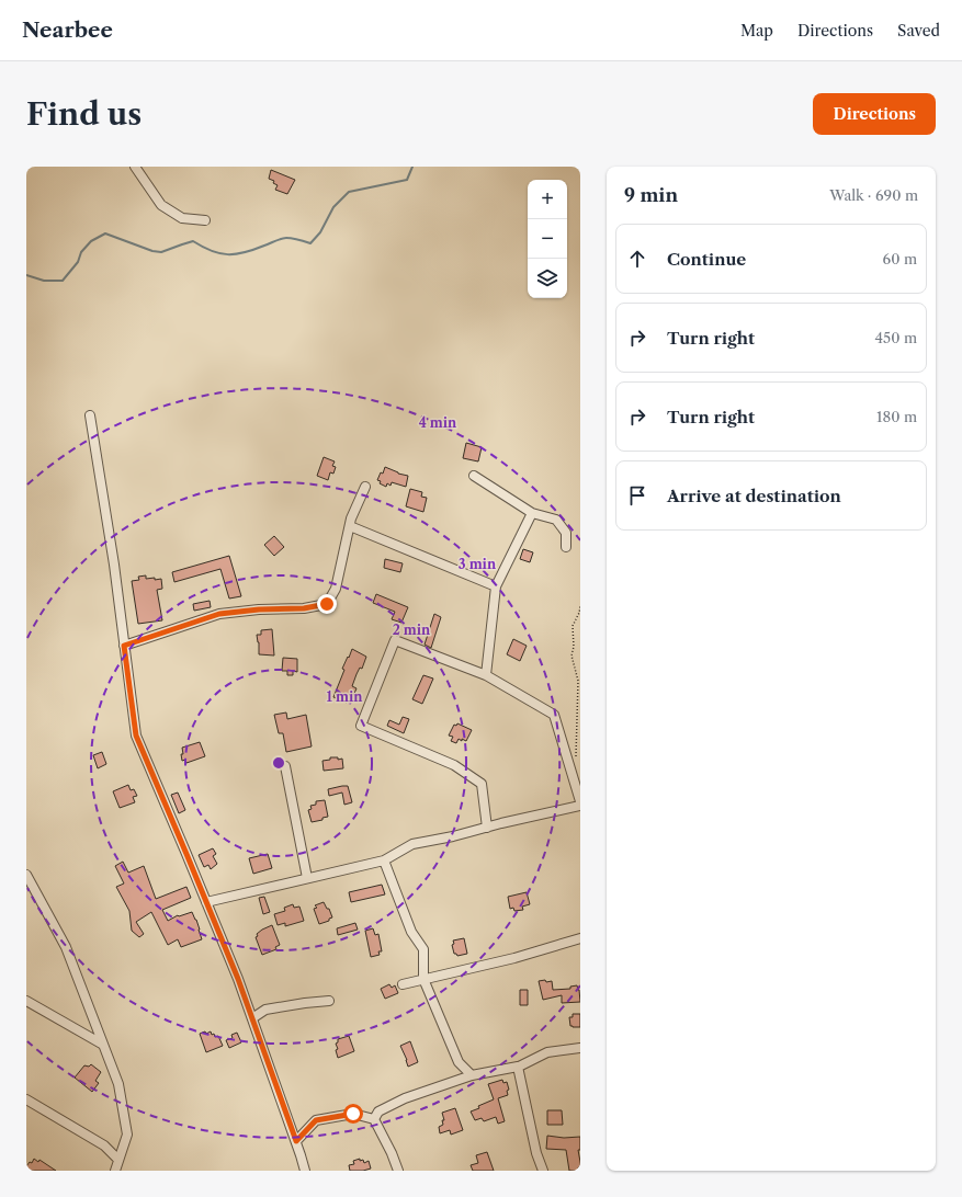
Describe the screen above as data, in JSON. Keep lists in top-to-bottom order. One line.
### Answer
{"page":{"header":"Nearbee","nav":["Map","Directions","Saved"],"buttons":"Directions","title":"Find us","heading":["9 min","Walk · 690 m"],"map_buttons":["+","−"],"list":[["Continue","60 m"],["Turn right","450 m"],["Turn right","180 m"],"Arrive at destination"]},"rings":["4 min","3 min","2 min","1 min"]}
